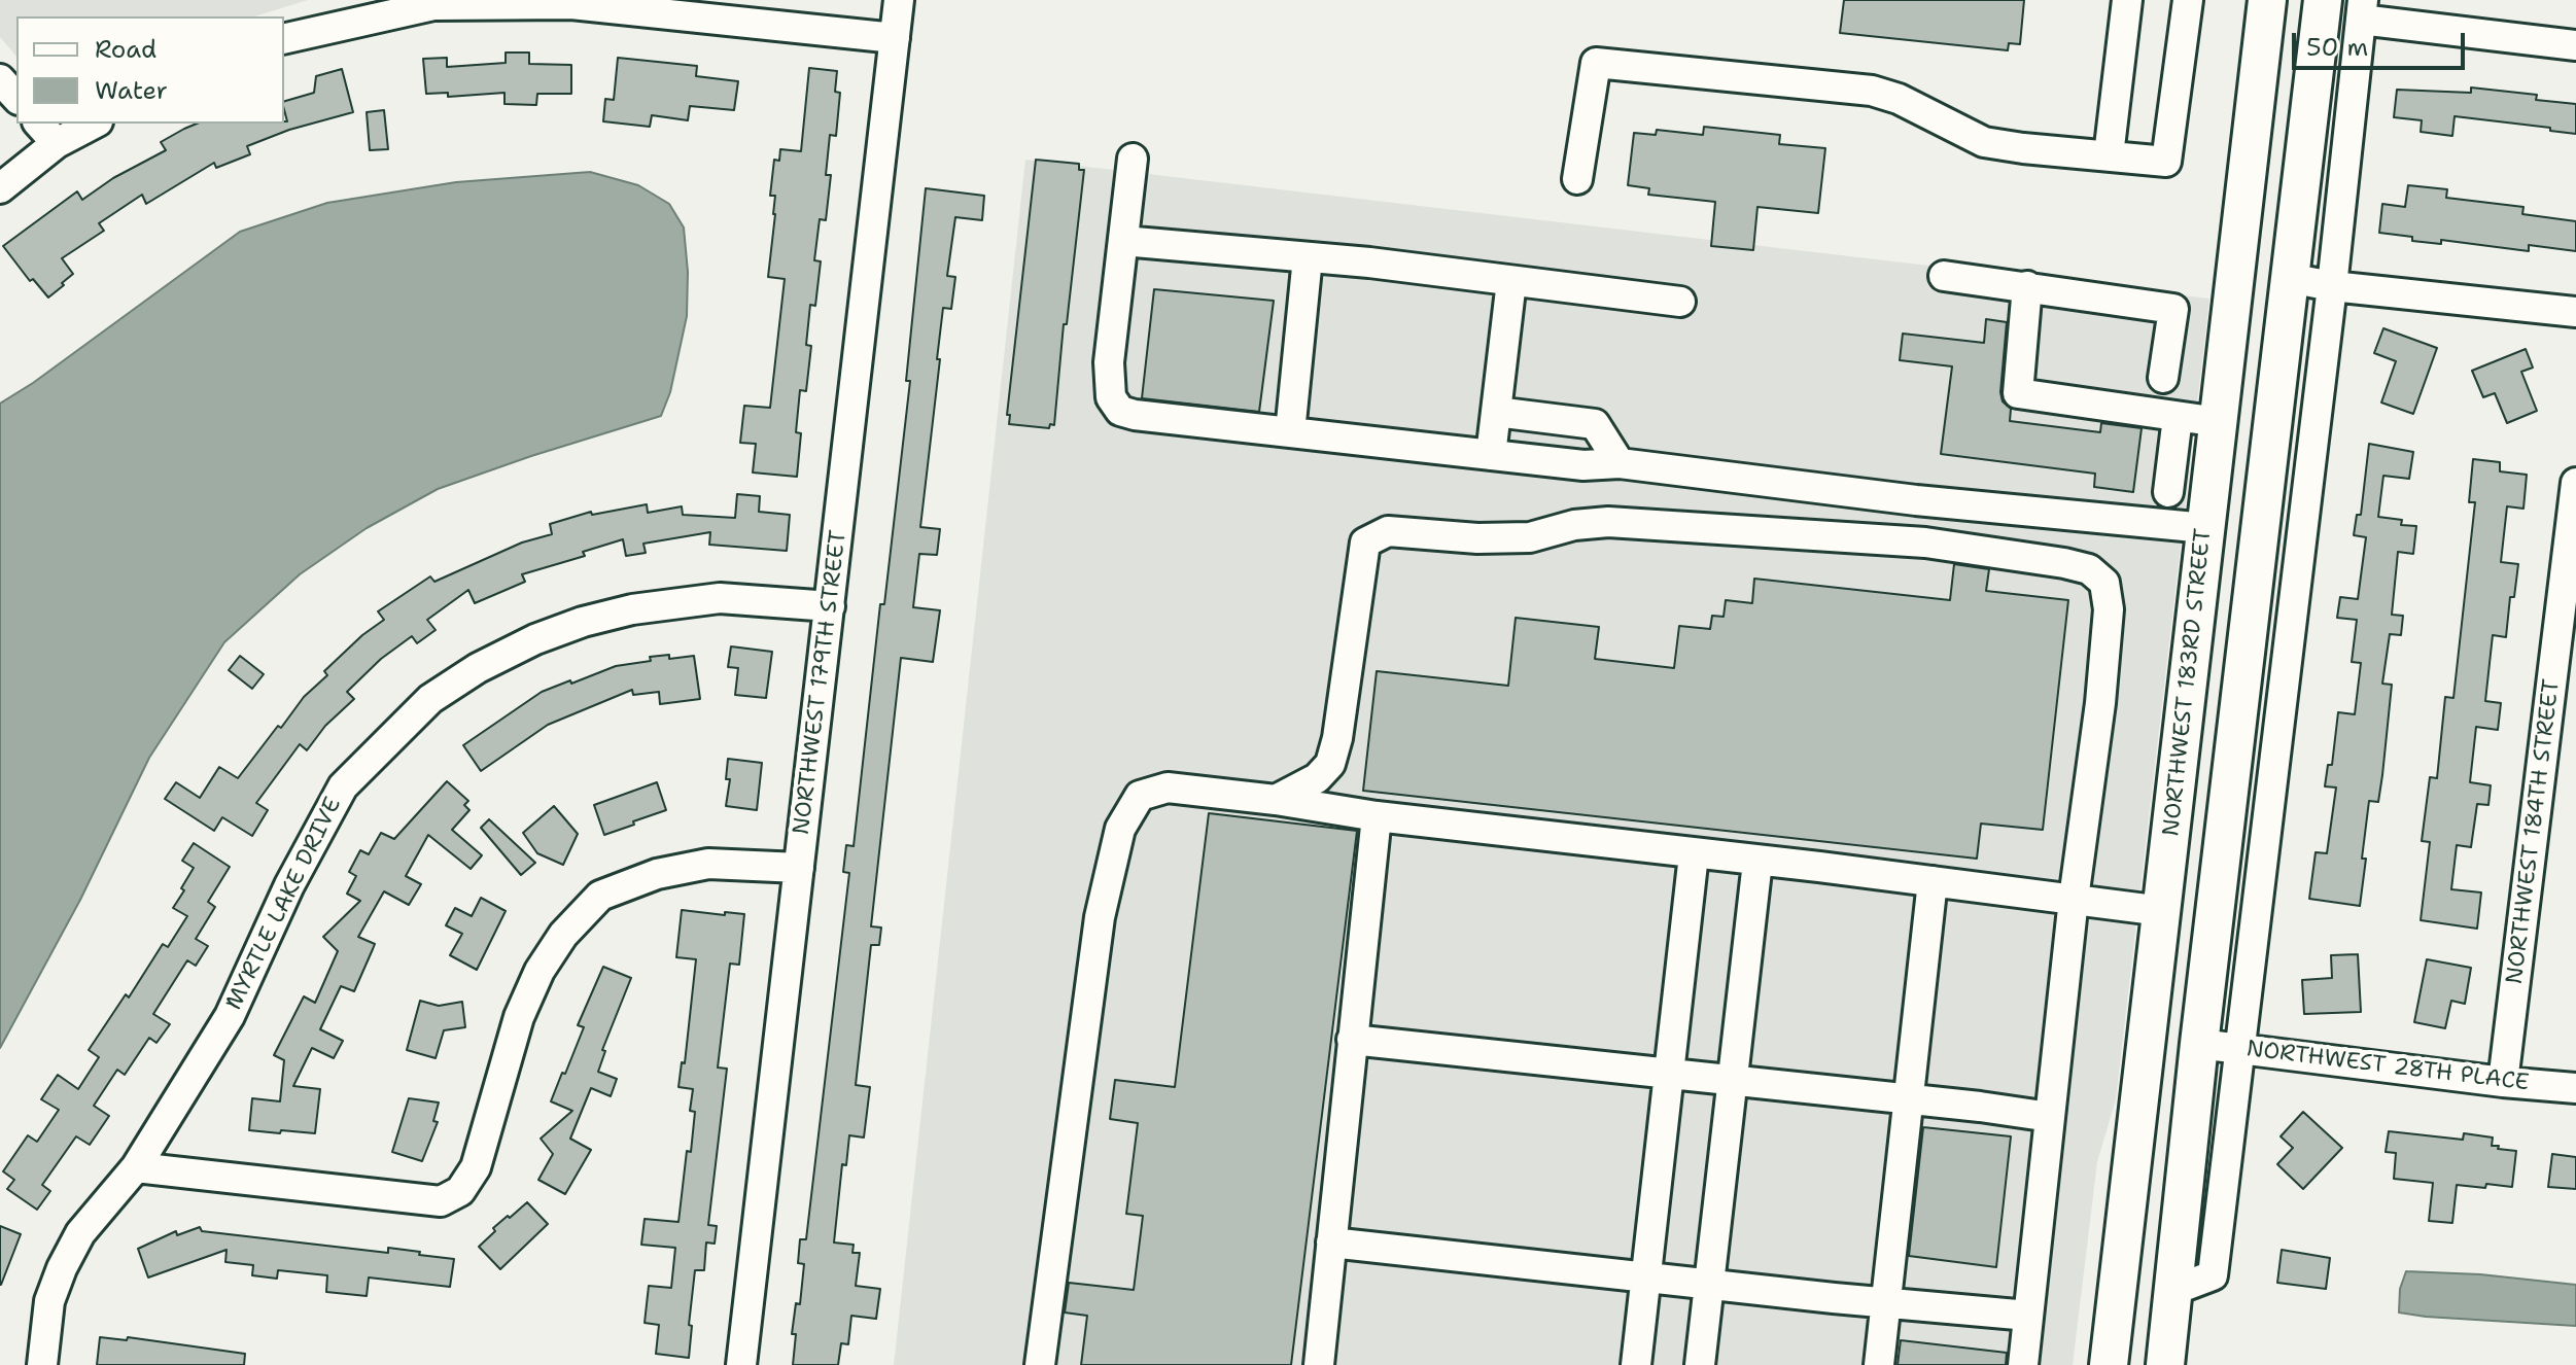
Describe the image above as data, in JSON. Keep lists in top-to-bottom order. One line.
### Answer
{"streets":{"main road":["NORTHWEST 183RD STREET"],"street":["NORTHWEST 179TH STREET","NORTHWEST 184TH STREET","MYRTLE LAKE DRIVE","NORTHWEST 28TH PLACE"]},"crossings":[["NORTHWEST 179TH STREET","MYRTLE LAKE DRIVE"],["NORTHWEST 184TH STREET","NORTHWEST 28TH PLACE"]],"legend":["Road","Water"],"scale_bar":"50 m"}
